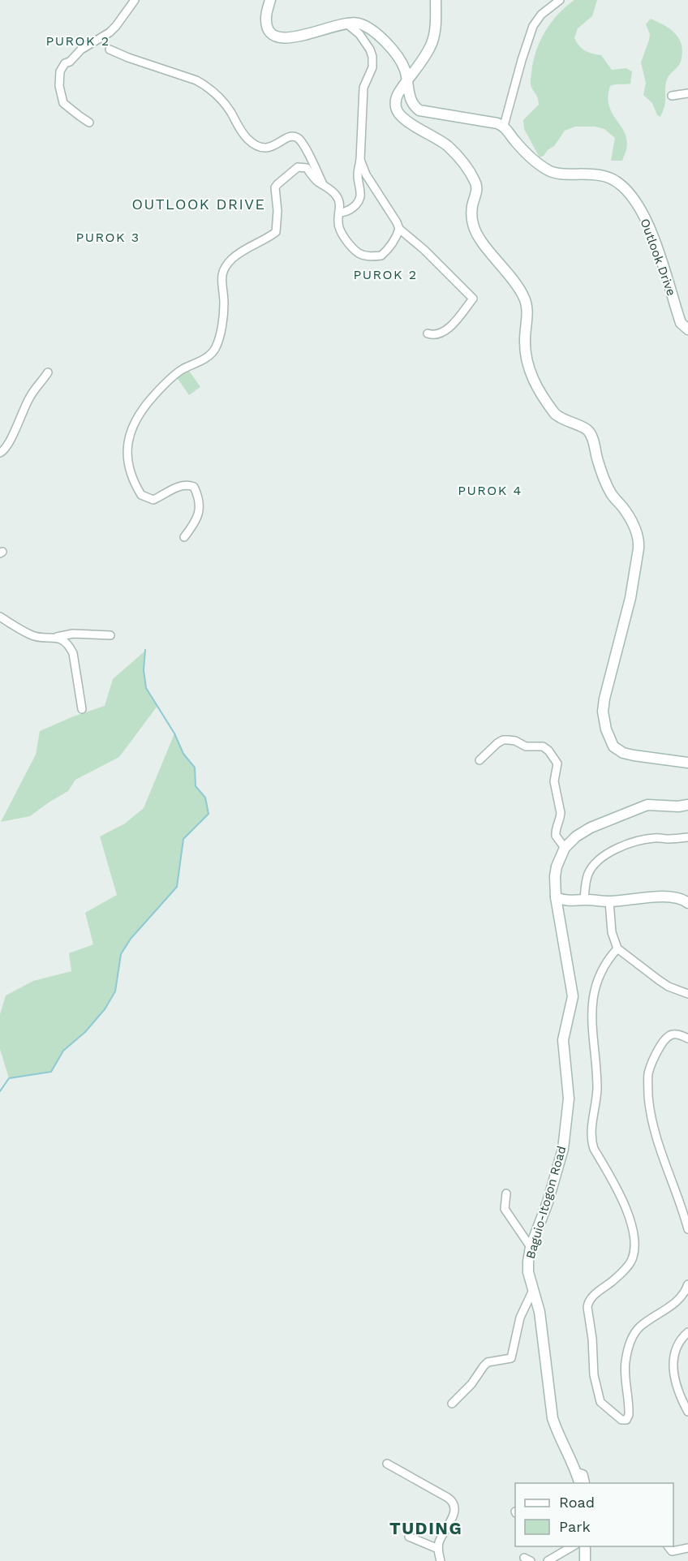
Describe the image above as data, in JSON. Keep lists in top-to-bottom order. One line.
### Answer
{"streets":{"main road":["Outlook Drive","Baguio-Itogon Road"]},"districts":["PUROK 2","OUTLOOK DRIVE","PUROK 3","PUROK 2","PUROK 4","TUDING"],"legend":["Road","Park"]}
